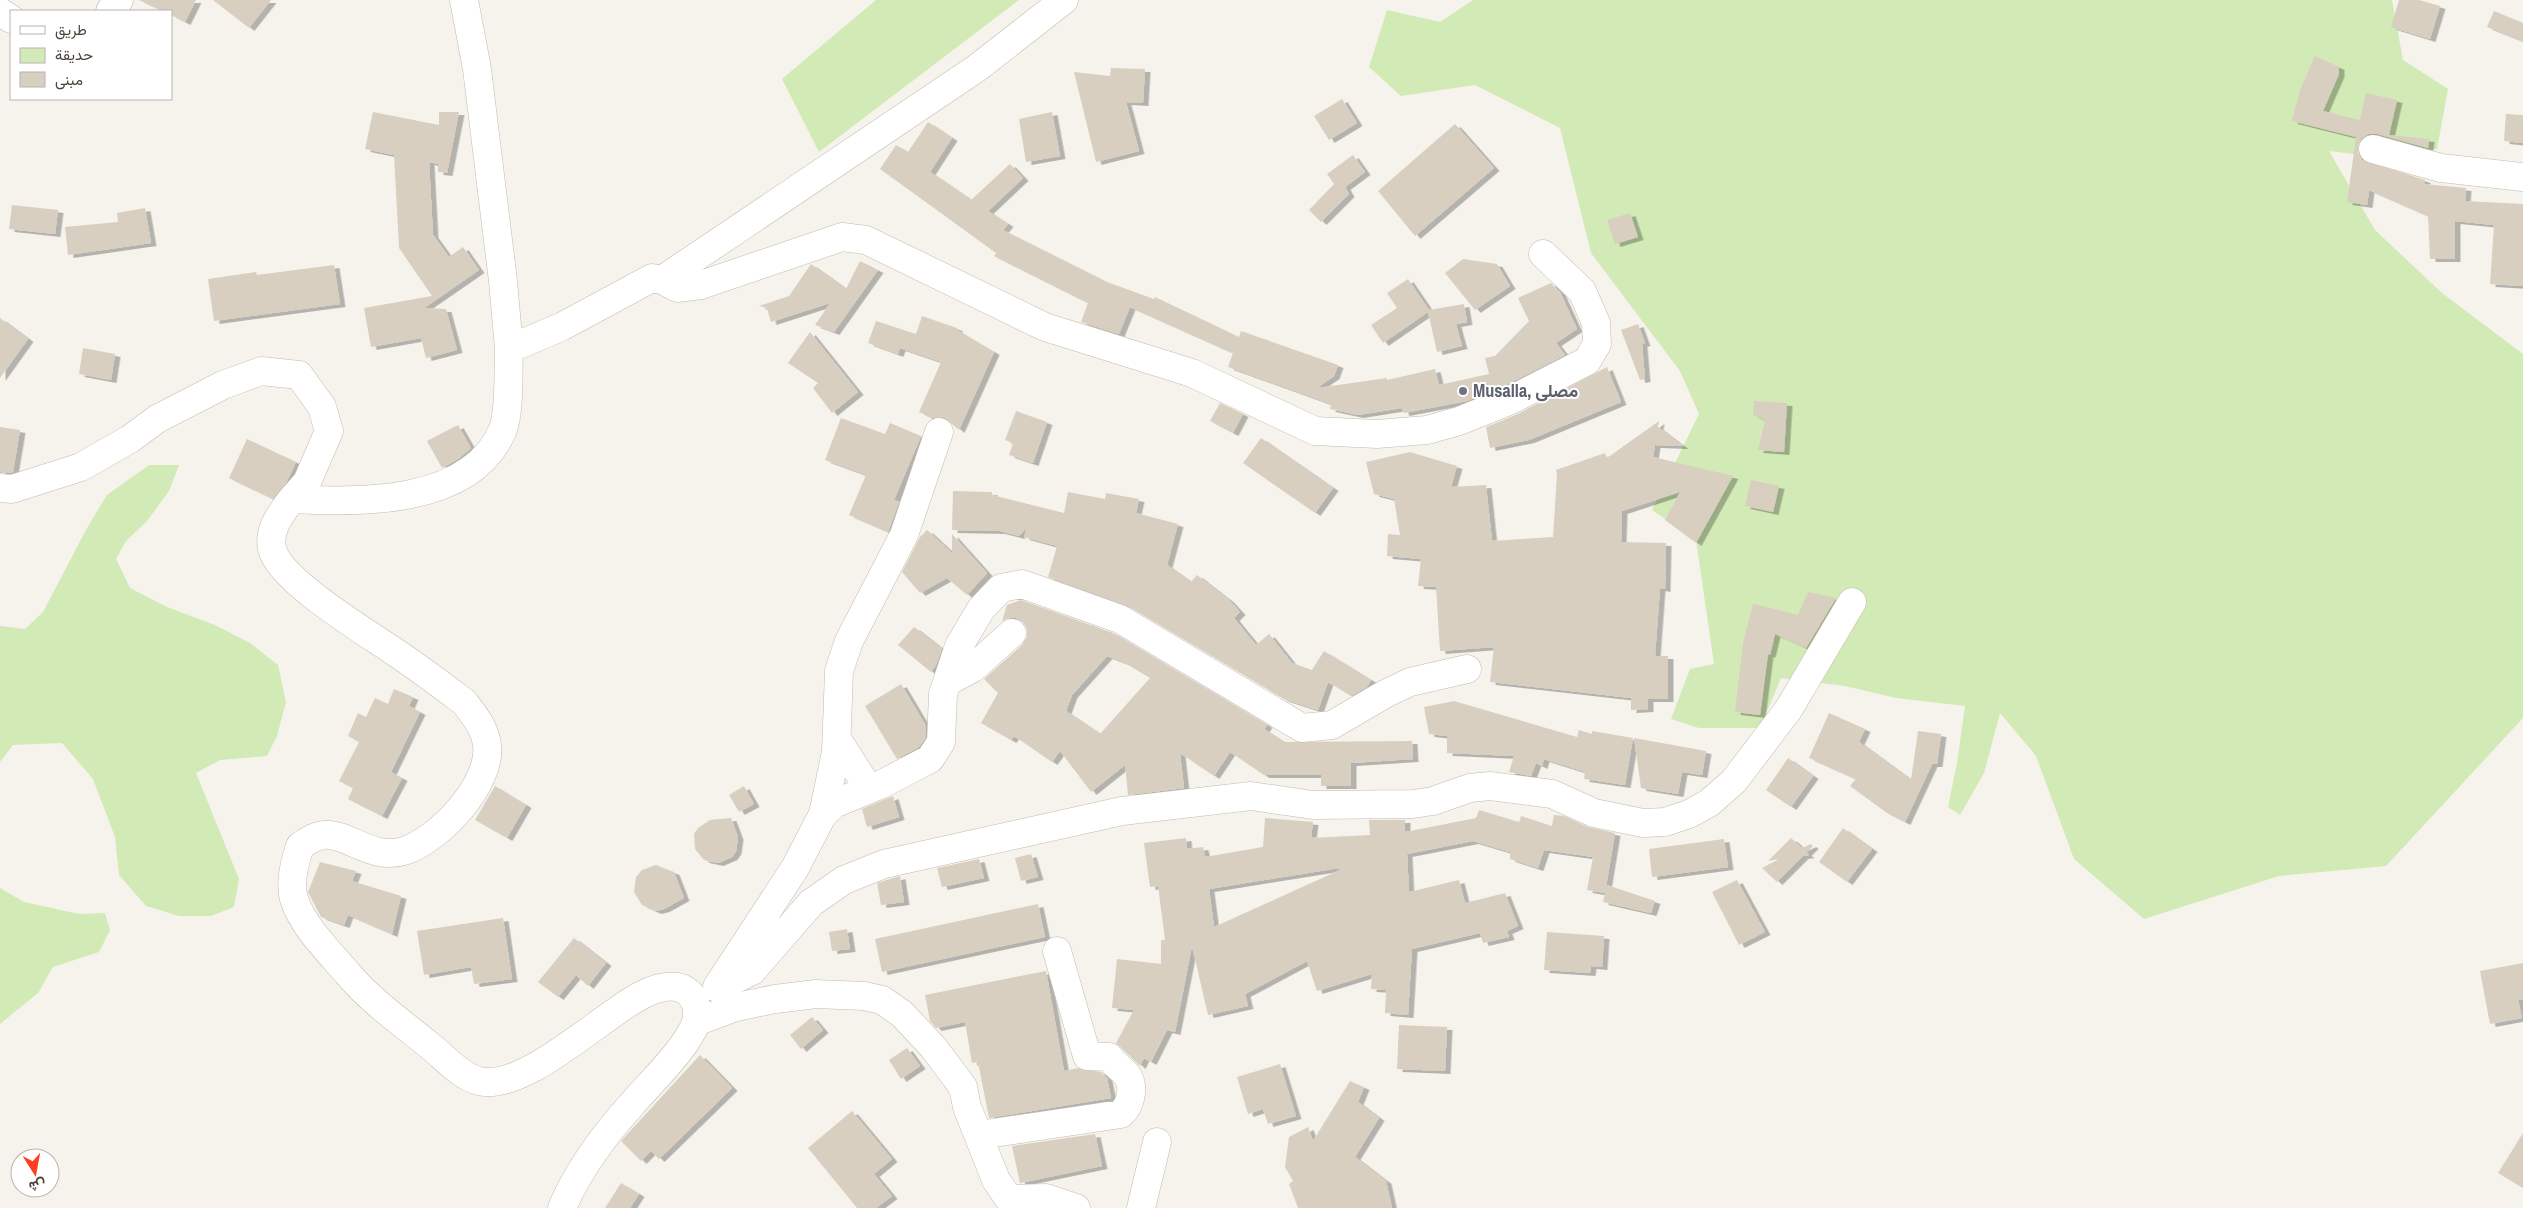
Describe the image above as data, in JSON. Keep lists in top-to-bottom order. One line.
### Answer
{"places":["Musalla, مصلى"],"legend":["طريق","حديقة","مبنى"],"north":"bottom"}
